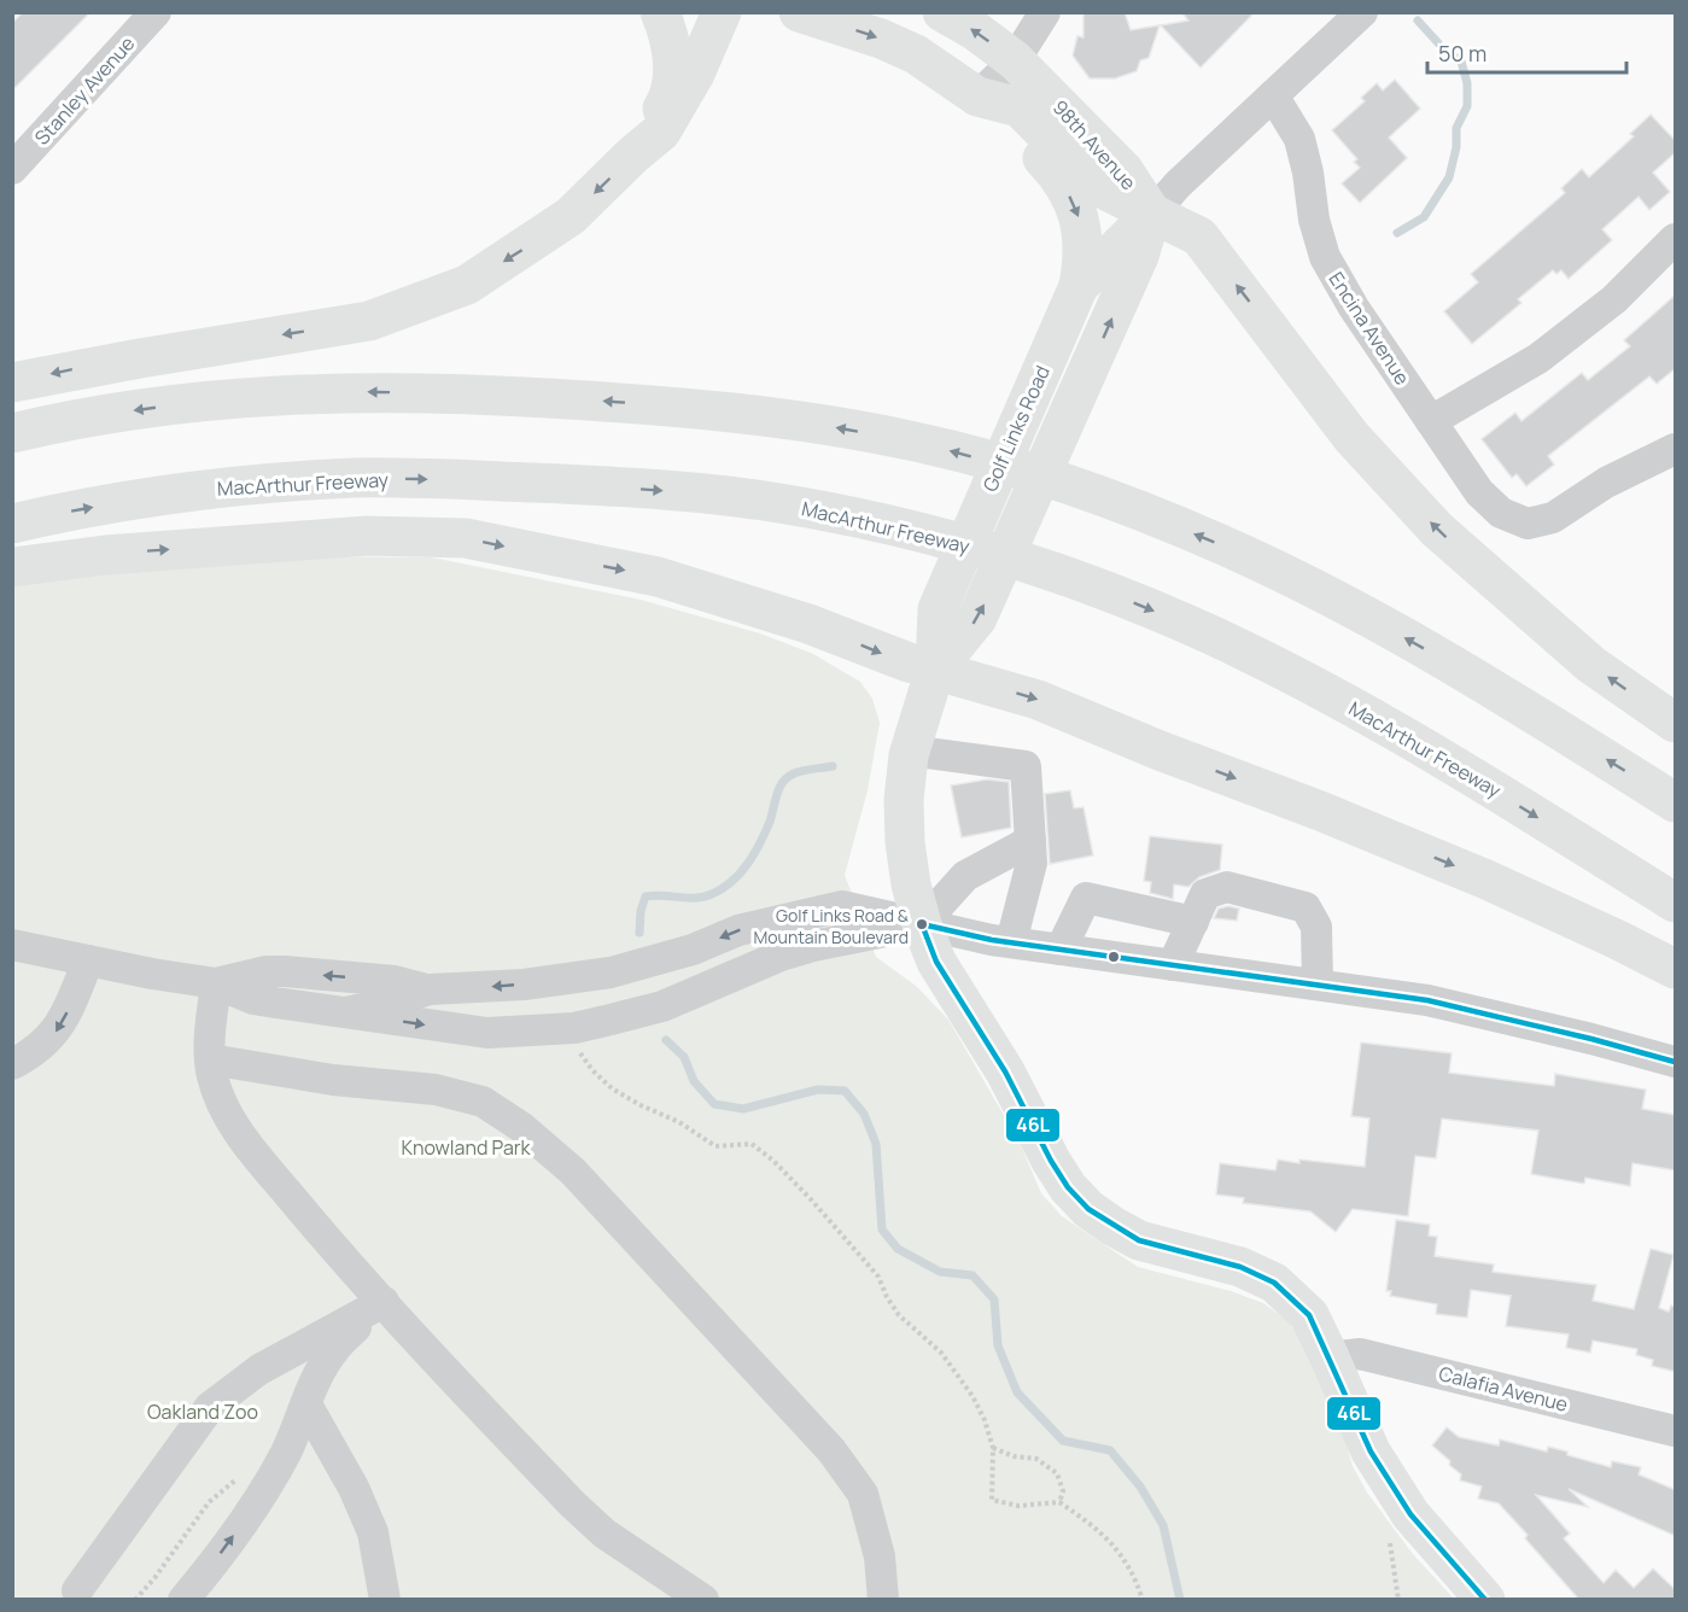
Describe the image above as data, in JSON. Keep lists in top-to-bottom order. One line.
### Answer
{"streets":{"main road":["98th Avenue","Golf Links Road","MacArthur Freeway"],"street":["Stanley Avenue","Encina Avenue","Calafia Avenue"]},"crossings":[["98th Avenue","Golf Links Road"],["Encina Avenue","Golf Links Road"],["Golf Links Road","Calafia Avenue"]],"parks":["Knowland Park","Oakland Zoo"],"places":["Golf Links Road & Mountain Boulevard"],"lines":["transit line 46L"],"scale_bar":"50 m"}
